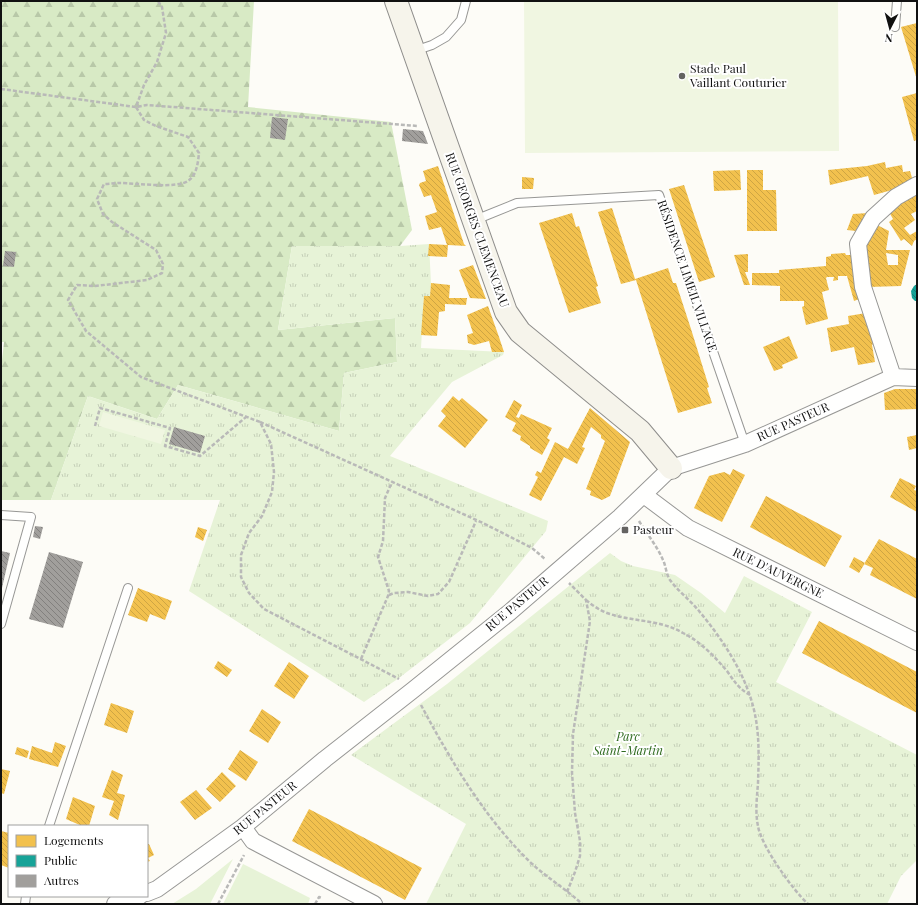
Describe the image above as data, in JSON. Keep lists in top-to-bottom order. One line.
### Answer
{"streets":{"street":["RUE GEORGES CLEMENCEAU","RUE PASTEUR","RUE D'AUVERGNE"],"lane":["RÉSIDENCE LIMEIL VILLAGE"]},"crossings":[["RUE GEORGES CLEMENCEAU","RÉSIDENCE LIMEIL VILLAGE"],["RUE GEORGES CLEMENCEAU","RUE PASTEUR"],["RÉSIDENCE LIMEIL VILLAGE","RUE PASTEUR"],["RUE PASTEUR","RUE D'AUVERGNE"]],"parks":["Parc Saint-Martin"],"places":{"other":["Stade Paul Vaillant Couturier"],"transit":["Pasteur"]},"legend":["Logements","Public","Autres"],"north":"bottom"}
